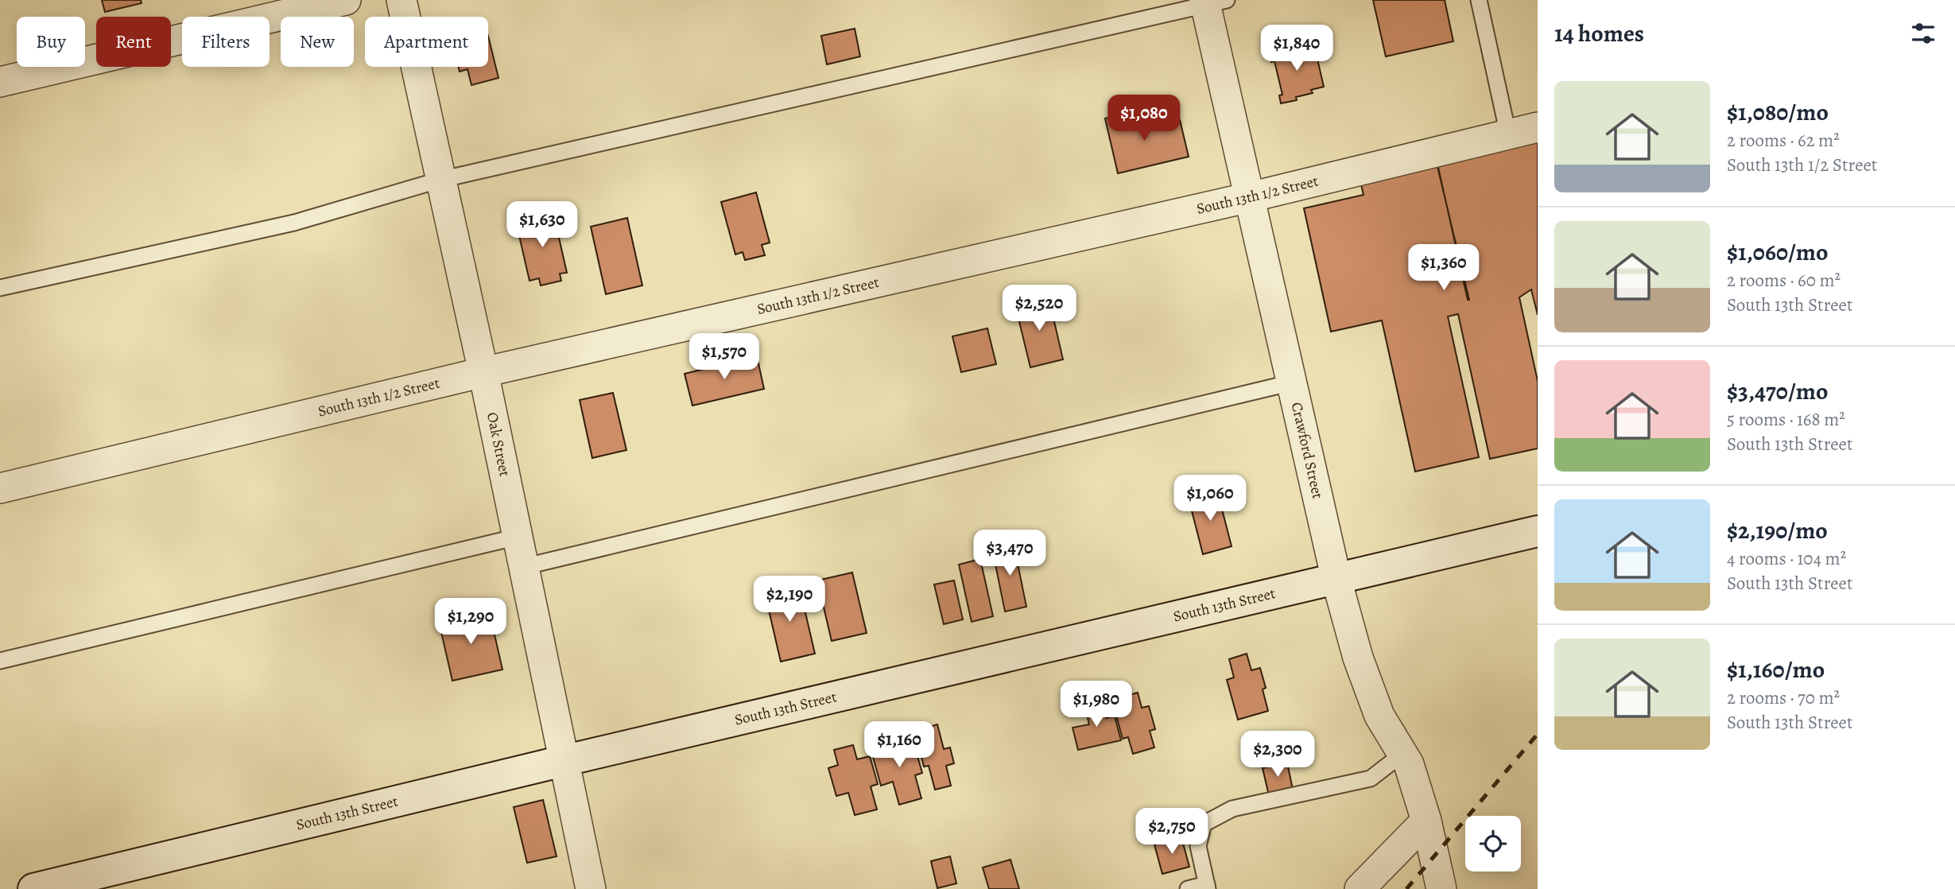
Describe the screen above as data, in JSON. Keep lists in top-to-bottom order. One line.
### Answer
{"streets":{"main road":["South 13th Street"],"street":["South 13th 1/2 Street","Oak Street","Crawford Street"]},"crossings":[["South 13th 1/2 Street","Oak Street"],["South 13th 1/2 Street","Crawford Street"],["Oak Street","South 13th Street"],["Crawford Street","South 13th Street"]],"page":{"heading":"14 homes","chip":["Buy","Rent","Filters","New","Apartment"],"price":["$1,840","$1,080","$1,630","$1,360","$2,520","$1,570","$1,060","$3,470","$2,190","$1,290","$1,980","$1,160","$2,300","$2,750"],"list":[{"name":"$1,080/mo","note":"2 rooms · 62 m² · South 13th 1/2 Street"},{"name":"$1,060/mo","note":"2 rooms · 60 m² · South 13th Street"},{"name":"$3,470/mo","note":"5 rooms · 168 m² · South 13th Street"},{"name":"$2,190/mo","note":"4 rooms · 104 m² · South 13th Street"},{"name":"$1,160/mo","note":"2 rooms · 70 m² · South 13th Street"}]}}
